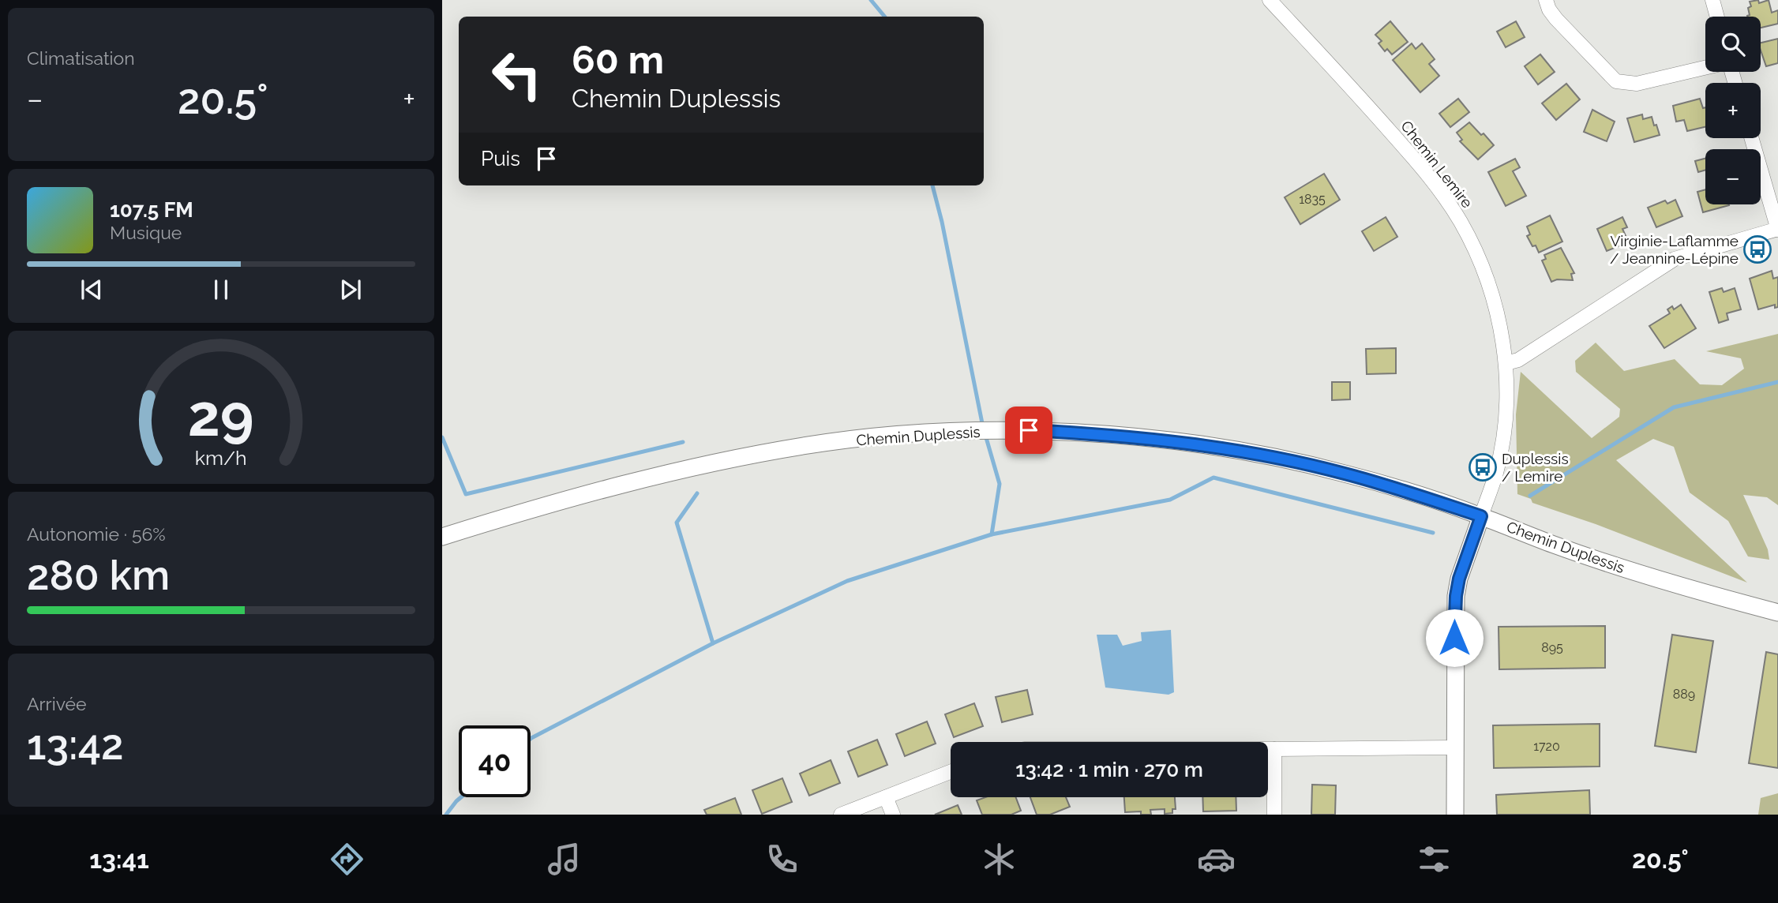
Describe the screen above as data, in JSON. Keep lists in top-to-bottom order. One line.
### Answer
{"streets":{"street":["Chemin Lemire","Chemin Duplessis"]},"crossings":[["Chemin Lemire","Chemin Duplessis"]],"places":{"bus stop":["Virginie-Laflamme / Jeannine-Lépine","Duplessis / Lemire"]},"house_numbers":["1835","895","889","1720"],"page":{"tile":["Climatisation",["Autonomie · 56%","280 km"],["Arrivée","13:42"]],"map_buttons":["+","−"],"turn":["60 m","Chemin Duplessis"],"heat":["−","20.5°","+"],"then":"Puis","song":["107.5 FM","Musique"],"limit":"40","trip":"13:42 · 1 min · 270 m","tabs":["13:41","20.5°"],"gauge":["29","km/h"]}}
